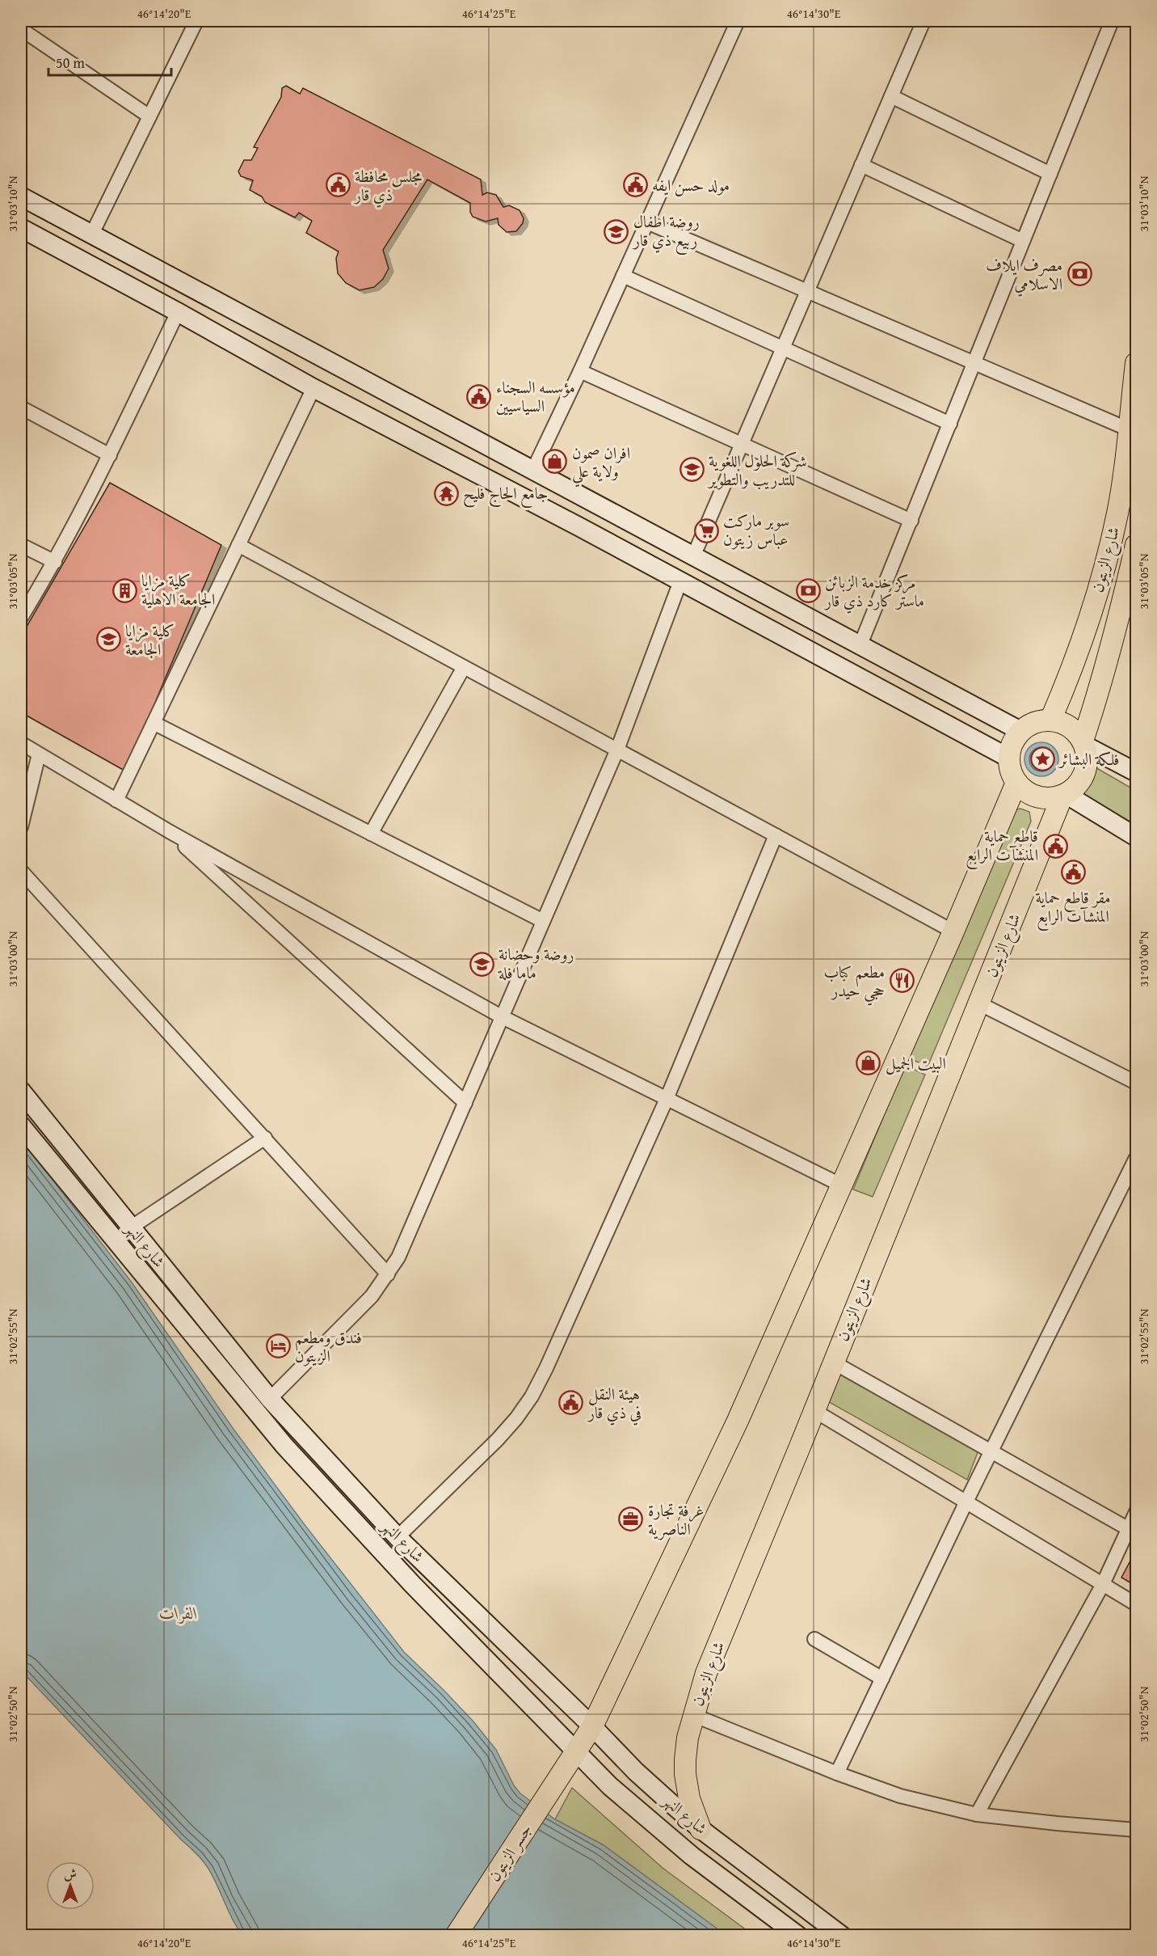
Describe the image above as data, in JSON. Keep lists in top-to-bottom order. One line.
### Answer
{"streets":{"main road":["شارع الزيتون","شارع النهر","جسر الزيتون"]},"crossings":[["شارع الزيتون","شارع النهر"],["شارع النهر","جسر الزيتون"]],"water":["الفرات"],"places":{"public building":["مجلس محافظة ذي قار","مولد حسن ايفه","مؤسسه السجناء السياسيين","قاطع حماية المنشآت الرابع","مقر قاطع حماية المنشآت الرابع","هيئة النقل في ذي قار"],"school or university":["روضة اطفال ربيع ذي قار","شركة الحلول اللغوية للتدريب والتطوير","كلية مزايا الجامعة","روضة وحضانة ماما فلة"],"bank":["مصرف ايلاف الاسلامي","مركز خدمة الزبائن ماستر كارد ذي قار"],"shop":["افران صمون ولاية علي","البيت الجميل"],"temple":["جامع الحاج فليح"],"supermarket":["سوبر ماركت عباس زيتون"],"building":["كلية مزايا الجامعة الاهلية"],"place":["فلكة البشائر"],"restaurant":["مطعم كباب حجي حيدر"],"hotel":["فندق ومطعم الزيتون"],"office":["غرفة تجارة الناصرية"]},"scale_bar":"50 m","north":"top","coordinates":["46°14'20\"E","46°14'25\"E","46°14'30\"E","31°03'10\"N","31°03'05\"N","31°03'00\"N","31°02'55\"N","31°02'50\"N"]}
